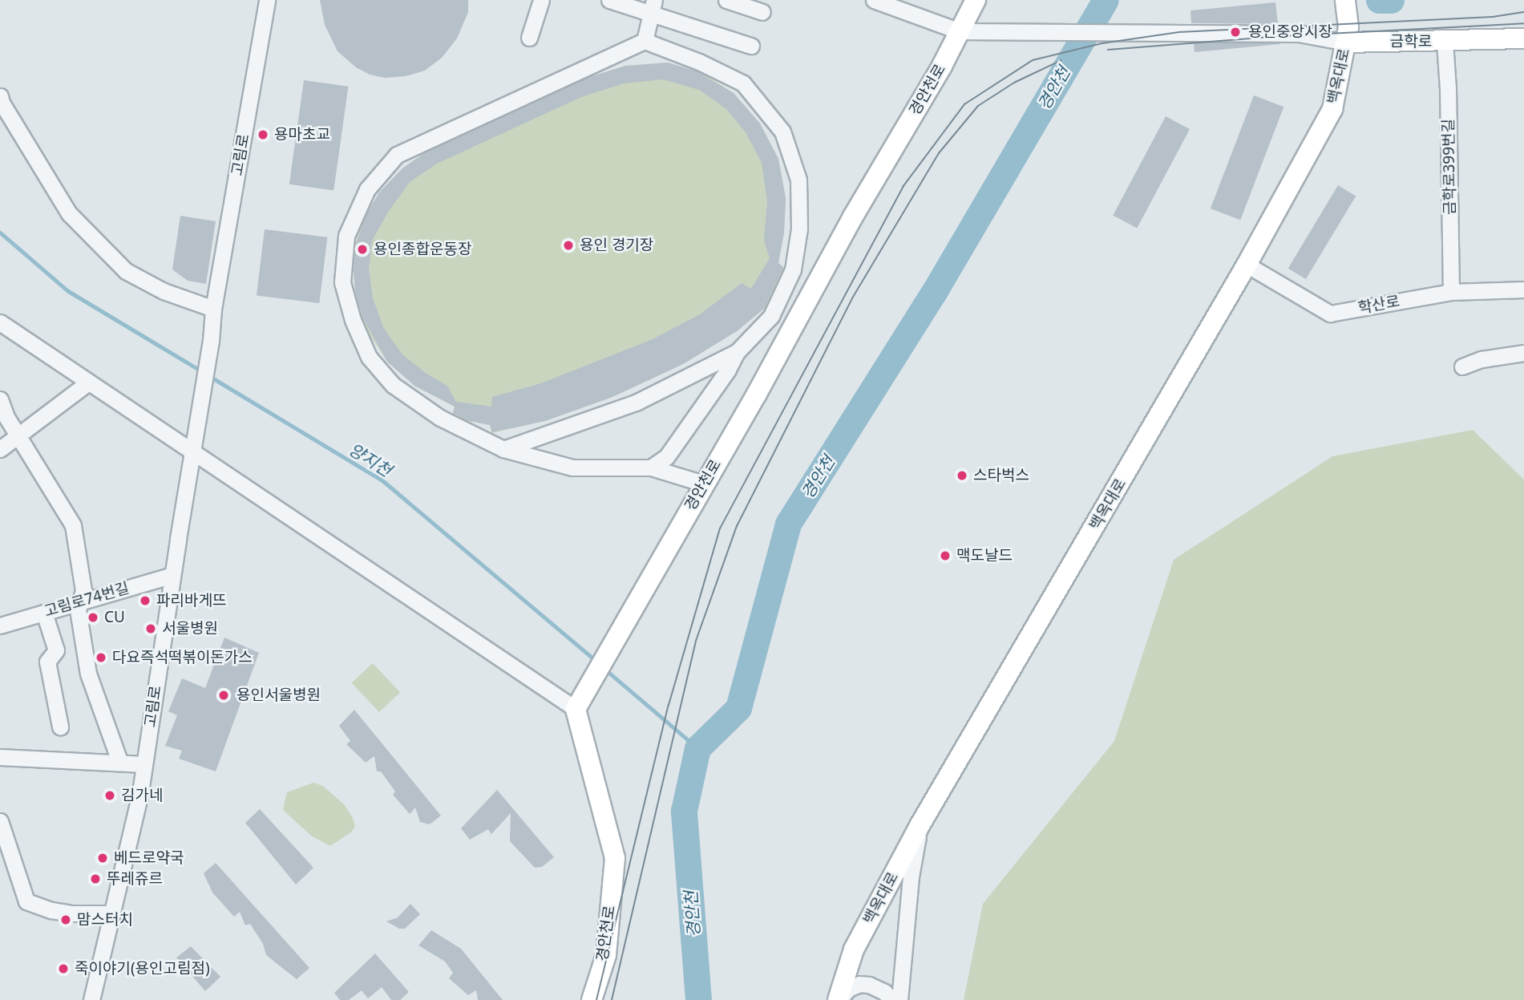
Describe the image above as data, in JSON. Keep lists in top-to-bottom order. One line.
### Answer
{"streets":{"main road":["금학로","백옥대로","경안천로"],"street":["고림로","금학로399번길","학산로","고림로74번길"]},"crossings":[["금학로","백옥대로"],["금학로","경안천로"],["금학로","금학로399번길"],["백옥대로","학산로"],["고림로","고림로74번길"],["금학로399번길","학산로"]],"water":["경안천","양지천"],"places":["용인중앙시장","용마초교","용인 경기장","용인종합운동장","스타벅스","맥도날드","파리바게뜨","CU","서울병원","다요즉석떡볶이돈가스","용인서울병원","김가네","베드로약국","뚜레쥬르","맘스터치","죽이야기(용인고림점)"]}
